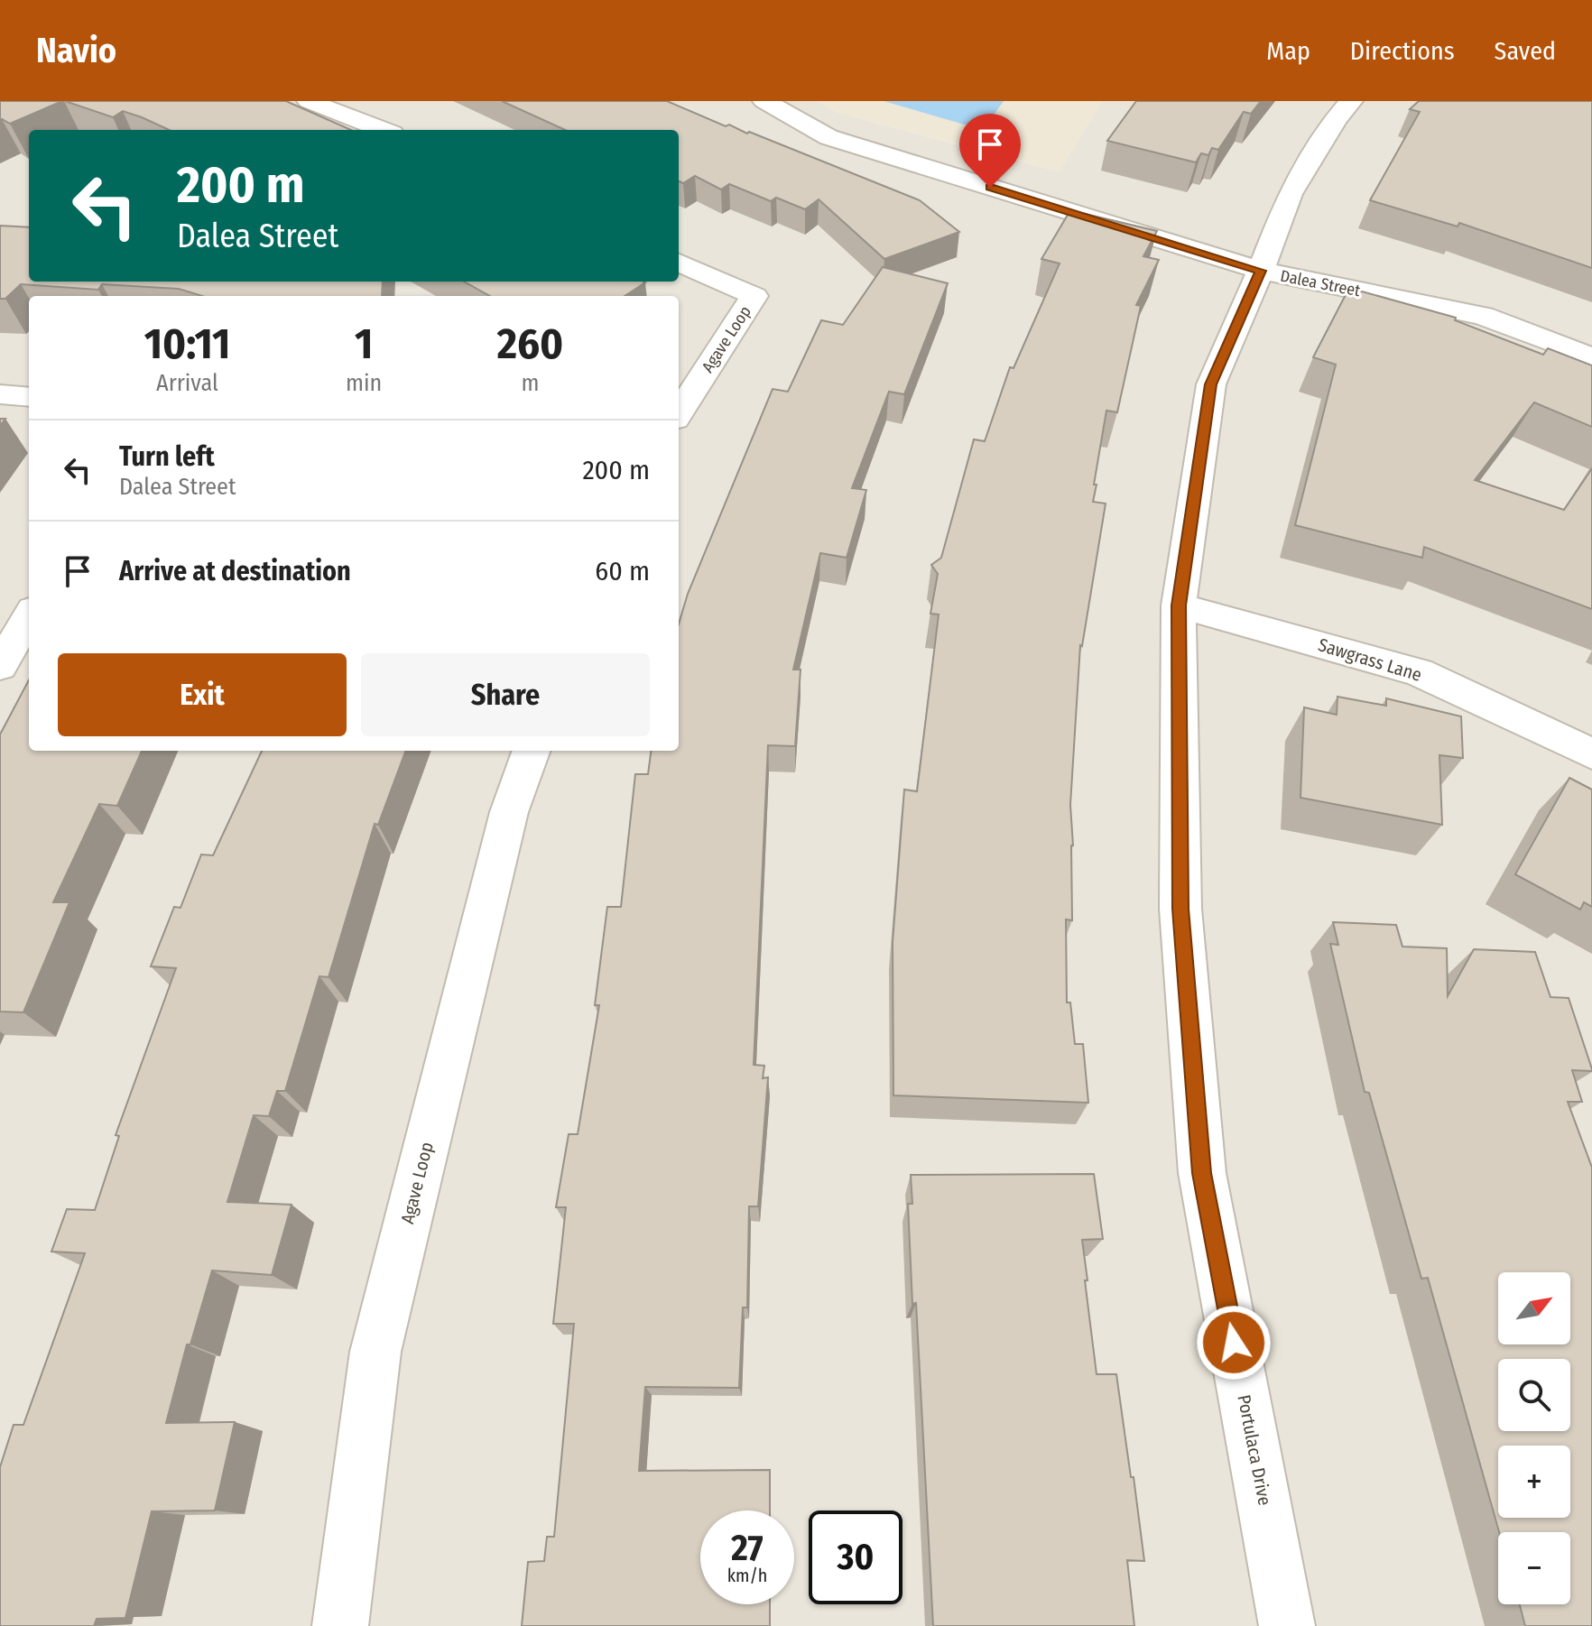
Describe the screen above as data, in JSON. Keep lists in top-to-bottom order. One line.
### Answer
{"streets":{"street":["Dalea Street","Agave Loop","Sawgrass Lane","Portulaca Drive"]},"crossings":[["Dalea Street","Portulaca Drive"],["Sawgrass Lane","Portulaca Drive"]],"north":"top right","page":{"header":"Navio","nav":["Map","Directions","Saved"],"turn":["200 m","Dalea Street"],"eta":["10:11","Arrival","1","min","260","m"],"list":[{"name":"Turn left","note":"Dalea Street","value":"200 m"},{"name":"Arrive at destination","value":"60 m"}],"buttons":["Exit","Share"],"map_buttons":["+","−"],"speed":"27 km/h","limit":"30"}}
